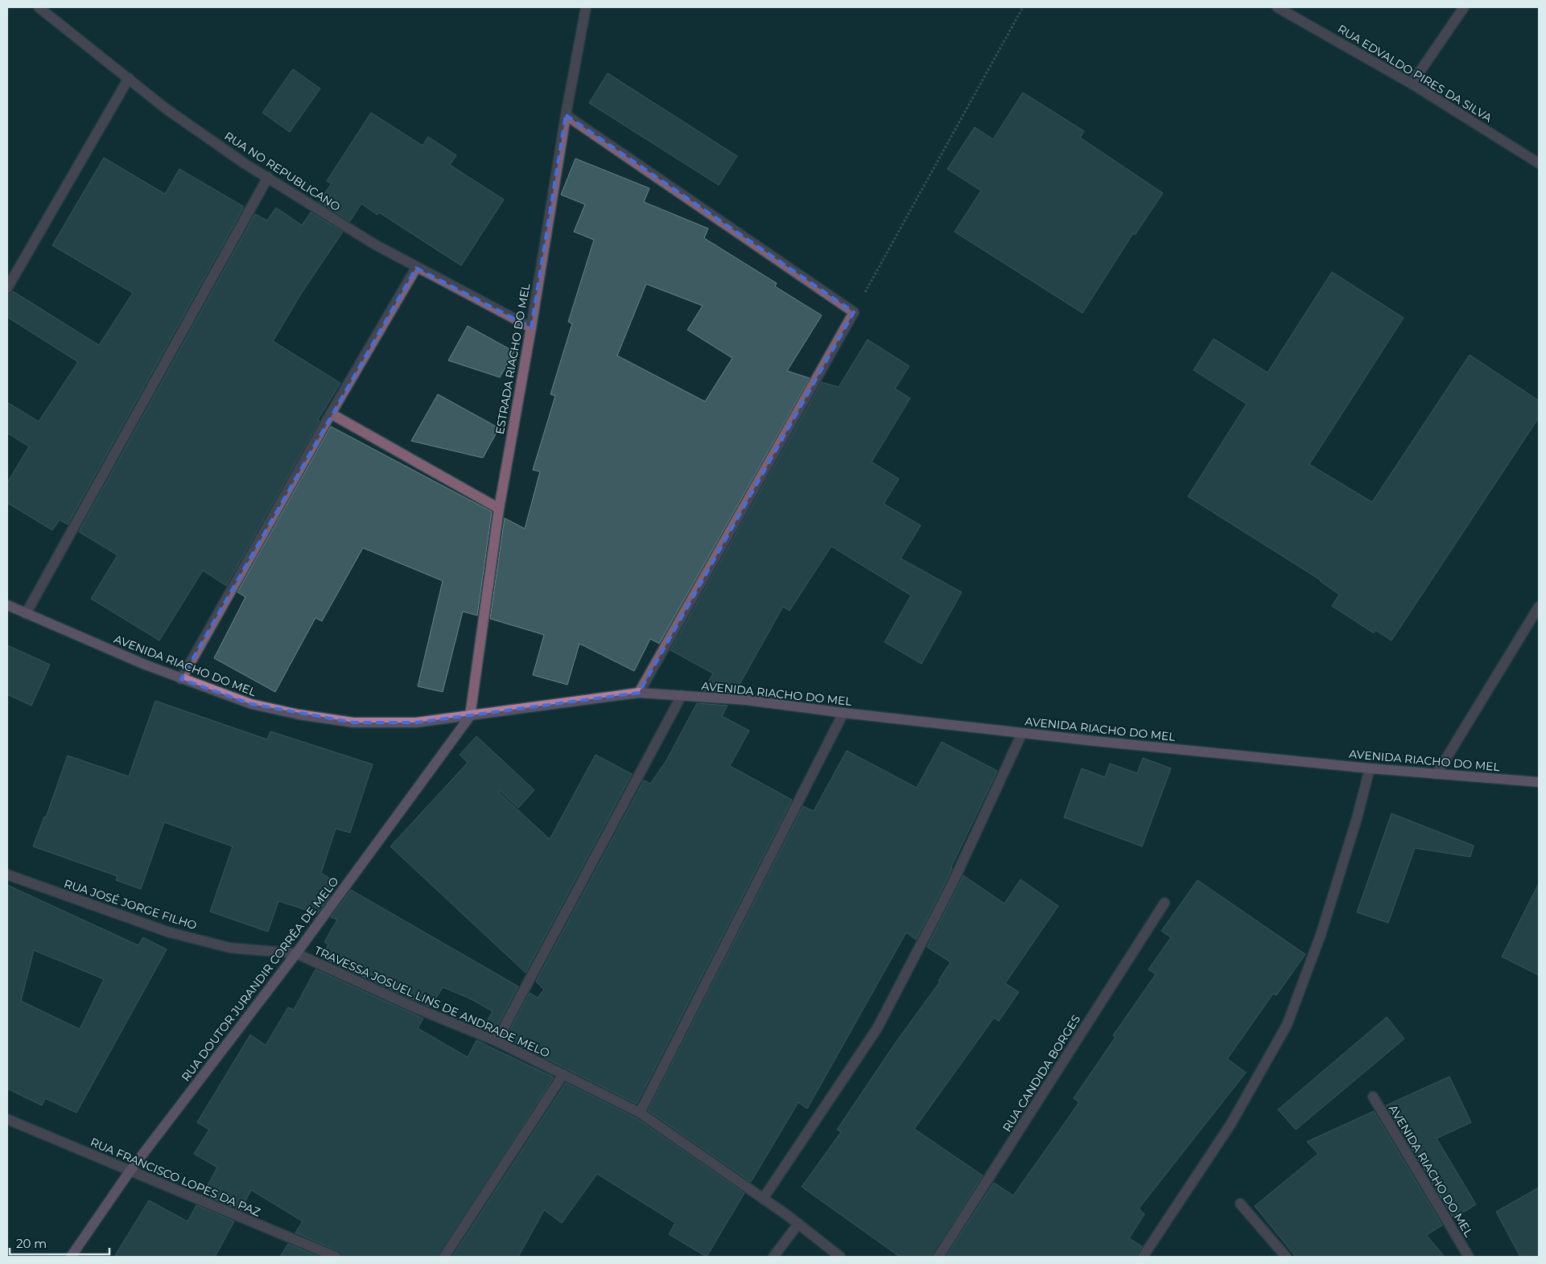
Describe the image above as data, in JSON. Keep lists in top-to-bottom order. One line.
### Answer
{"streets":{"street":["RUA EDVALDO PIRES DA SILVA","RUA NO REPUBLICANO","ESTRADA RIACHO DO MEL","AVENIDA RIACHO DO MEL","RUA JOSÉ JORGE FILHO","RUA DOUTOR JURANDIR CORRÊA DE MELO","TRAVESSA JOSUEL LINS DE ANDRADE MELO","RUA CANDIDA BORGES","RUA FRANCISCO LOPES DA PAZ"]},"crossings":[["RUA NO REPUBLICANO","ESTRADA RIACHO DO MEL"],["ESTRADA RIACHO DO MEL","AVENIDA RIACHO DO MEL"],["ESTRADA RIACHO DO MEL","RUA DOUTOR JURANDIR CORRÊA DE MELO"],["AVENIDA RIACHO DO MEL","RUA DOUTOR JURANDIR CORRÊA DE MELO"],["RUA JOSÉ JORGE FILHO","RUA DOUTOR JURANDIR CORRÊA DE MELO"],["RUA JOSÉ JORGE FILHO","TRAVESSA JOSUEL LINS DE ANDRADE MELO"],["RUA DOUTOR JURANDIR CORRÊA DE MELO","TRAVESSA JOSUEL LINS DE ANDRADE MELO"],["RUA DOUTOR JURANDIR CORRÊA DE MELO","RUA FRANCISCO LOPES DA PAZ"]],"scale_bar":"20 m"}
